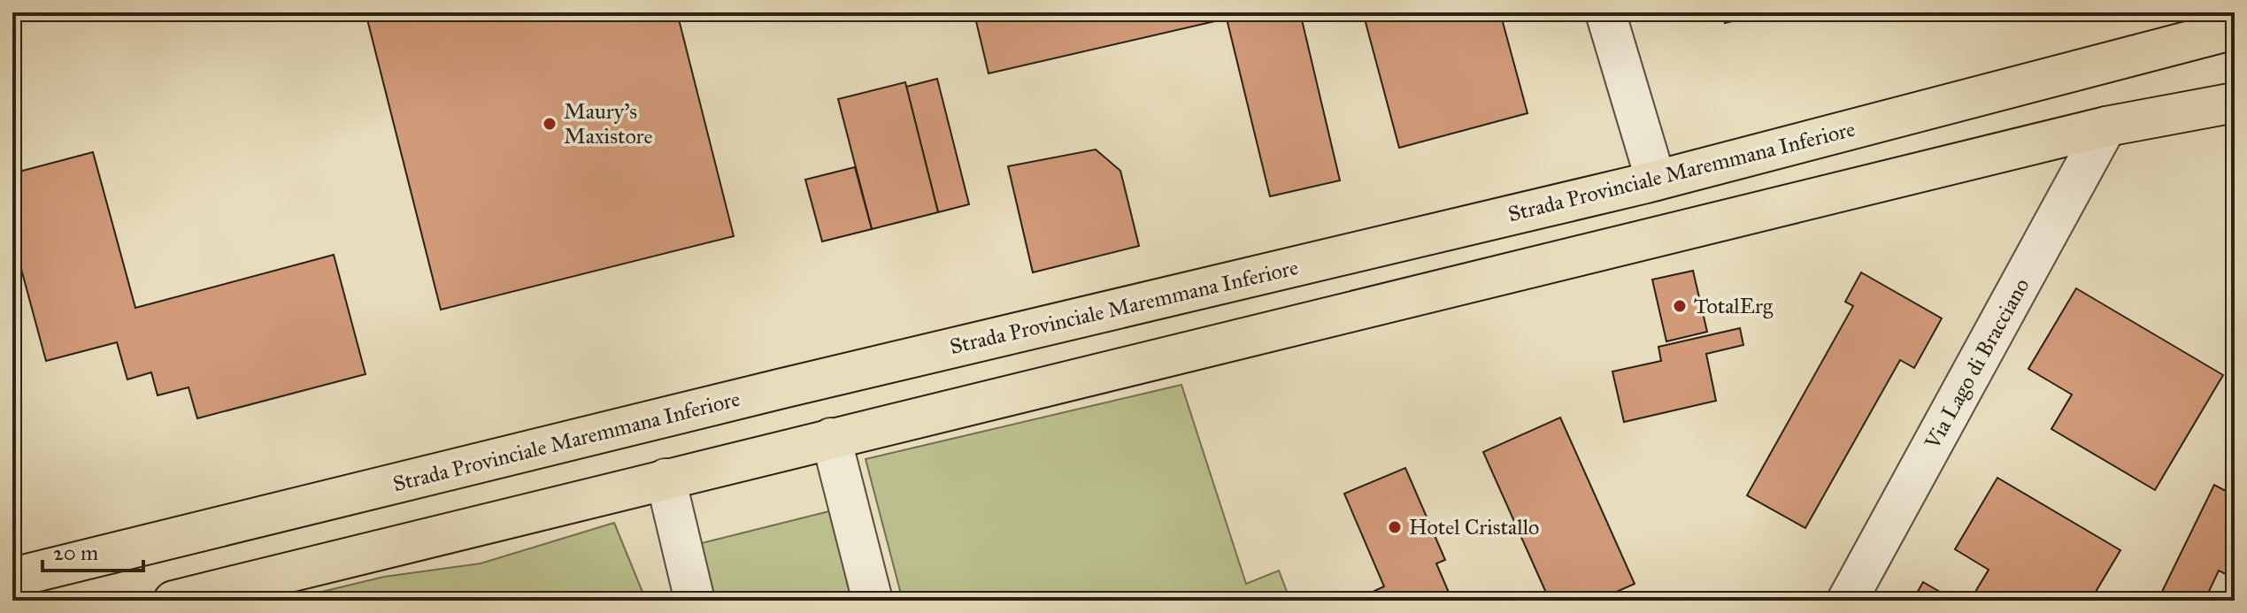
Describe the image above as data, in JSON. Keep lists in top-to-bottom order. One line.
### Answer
{"streets":{"main road":["Strada Provinciale Maremmana Inferiore"],"street":["Via Lago di Bracciano"]},"places":["Maury's Maxistore","TotalErg","Hotel Cristallo"],"scale_bar":"20 m"}
